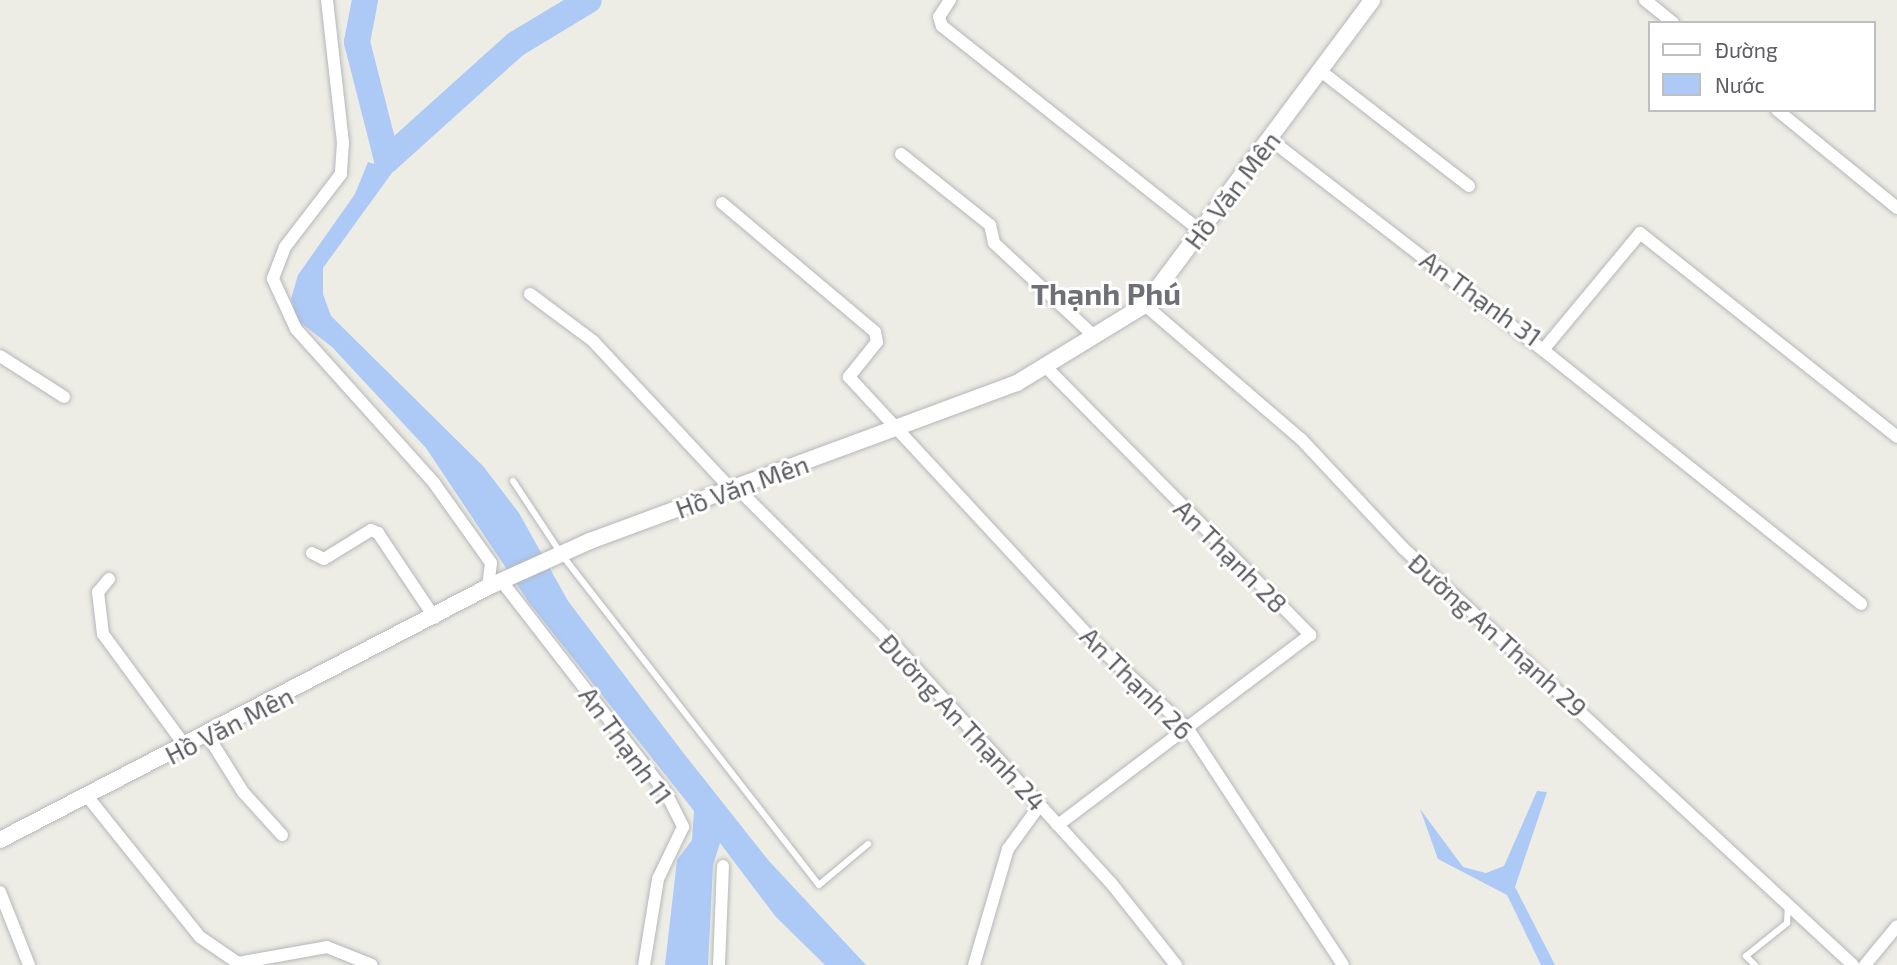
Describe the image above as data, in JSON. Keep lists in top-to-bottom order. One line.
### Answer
{"streets":{"street":["Hồ Văn Mên","An Thạnh 31","An Thạnh 28","Đường An Thạnh 29","An Thạnh 26","Đường An Thạnh 24","An Thạnh 11"]},"crossings":[["Hồ Văn Mên","An Thạnh 31"],["Hồ Văn Mên","An Thạnh 28"],["Hồ Văn Mên","Đường An Thạnh 29"],["Hồ Văn Mên","An Thạnh 26"],["Hồ Văn Mên","Đường An Thạnh 24"],["Hồ Văn Mên","An Thạnh 11"],["An Thạnh 28","An Thạnh 26"]],"districts":["Thạnh Phú"],"legend":["Đường","Nước"]}
